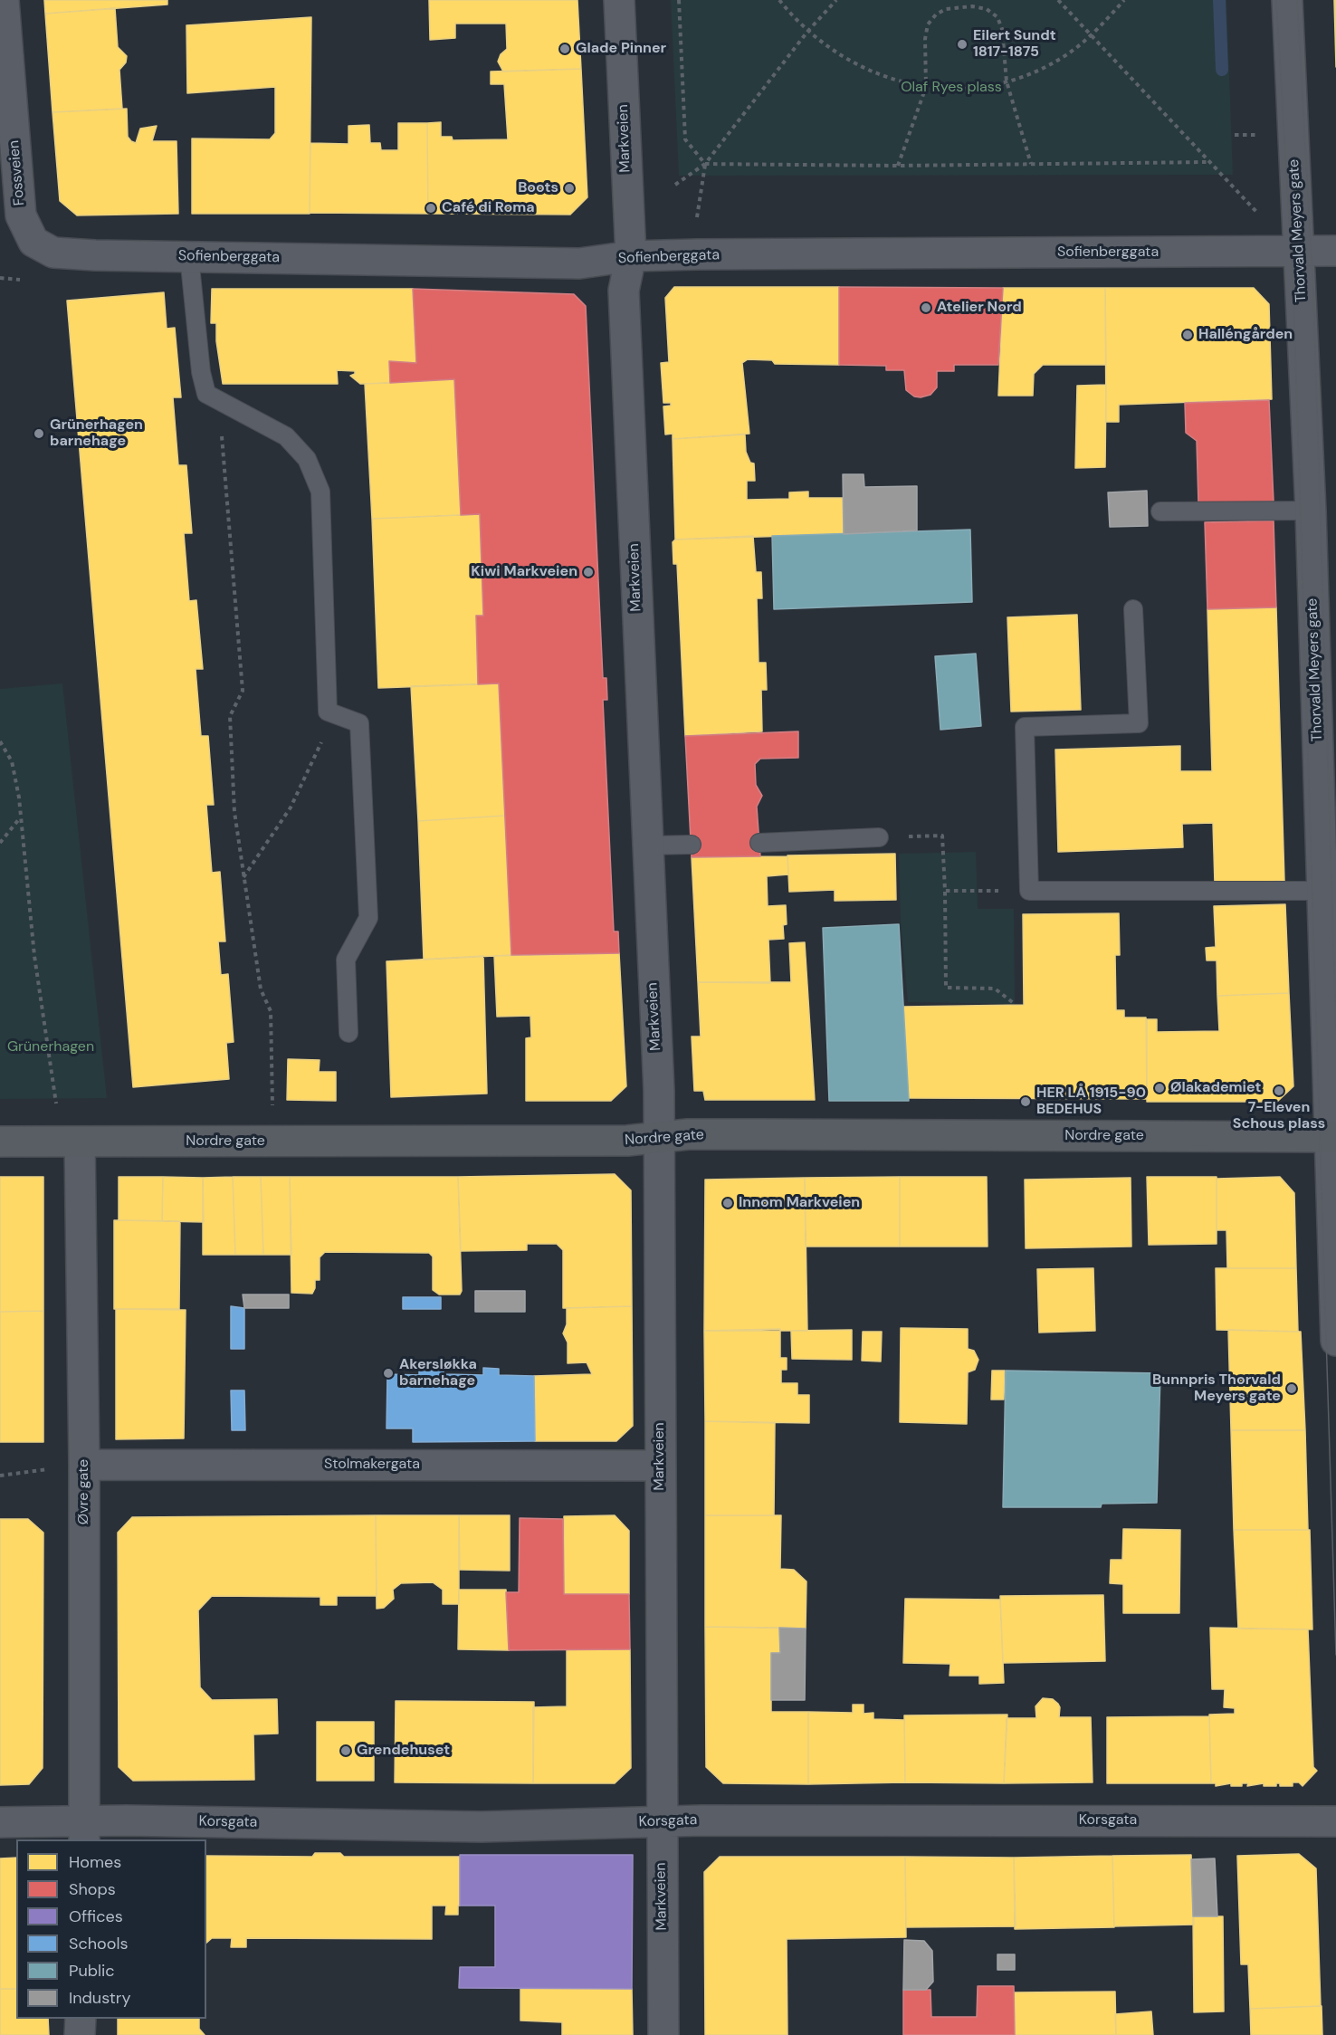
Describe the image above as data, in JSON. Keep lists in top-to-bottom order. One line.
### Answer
{"streets":{"street":["Markveien","Fossveien","Thorvald Meyers gate","Sofienberggata","Nordre gate","Stolmakergata","Øvre gate","Korsgata"]},"crossings":[["Markveien","Sofienberggata"],["Markveien","Nordre gate"],["Markveien","Stolmakergata"],["Markveien","Korsgata"],["Fossveien","Sofienberggata"],["Thorvald Meyers gate","Sofienberggata"],["Thorvald Meyers gate","Nordre gate"],["Nordre gate","Øvre gate"],["Stolmakergata","Øvre gate"],["Øvre gate","Korsgata"]],"parks":["Olaf Ryes plass","Grünerhagen"],"places":["Eilert Sundt 1817-1875","Glade Pinner","Boots","Café di Roma","Atelier Nord","Halléngården","Grünerhagen barnehage","Kiwi Markveien","Ølakademiet","7-Eleven Schous plass","HER LÅ 1915-90 BEDEHUS","Innom Markveien","Akersløkka barnehage","Bunnpris Thorvald Meyers gate","Grendehuset"],"legend":["Homes","Shops","Offices","Schools","Public","Industry"]}
